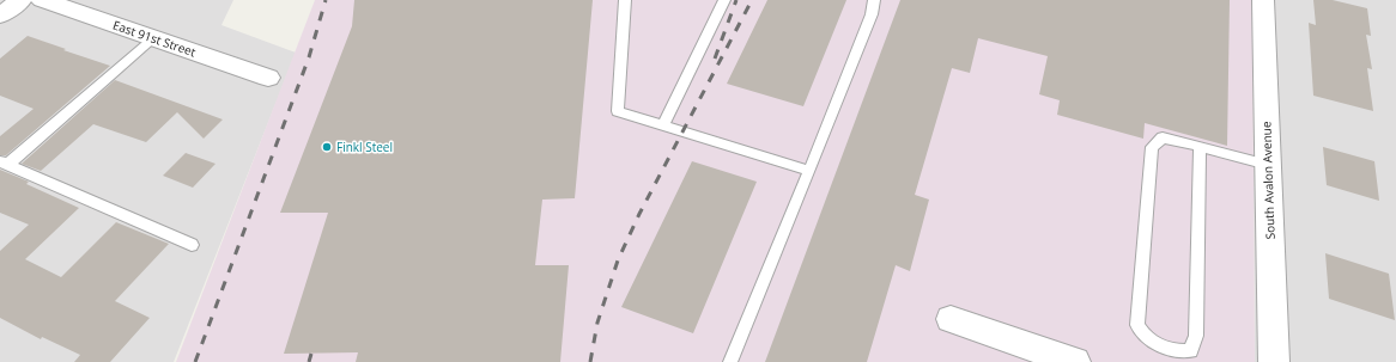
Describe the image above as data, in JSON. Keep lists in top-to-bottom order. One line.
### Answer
{"streets":{"street":["East 91st Street","South Avalon Avenue"]},"places":["Finkl Steel"]}
